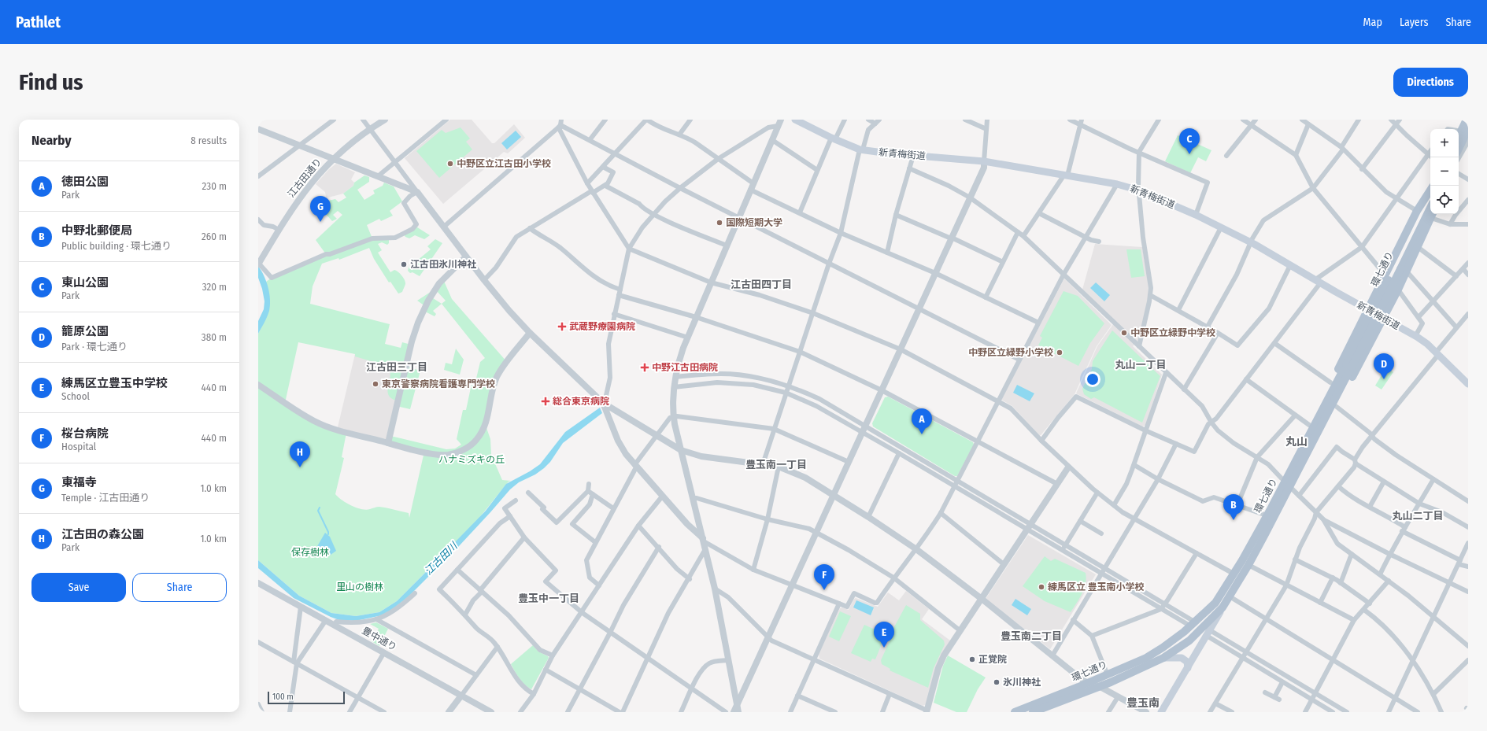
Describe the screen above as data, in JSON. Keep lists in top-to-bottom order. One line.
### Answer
{"streets":{"main road":["新青梅街道","環七通り"],"street":["江古田通り","豊中通り"]},"districts":["江古田四丁目","丸山一丁目","江古田三丁目","丸山","豊玉南一丁目","丸山二丁目","豊玉中一丁目","豊玉南二丁目","豊玉南"],"water":["江古田川"],"parks":["ハナミズキの丘","保存樹林","里山の樹林"],"places":{"other":["中野区立江古田小学校","国際短期大学","江古田氷川神社","中野区立緑野中学校","中野区立緑野小学校","東京警察病院看護専門学校","練馬区立 豊玉南小学校","正覚院","氷川神社"],"health":["武蔵野療園病院","中野江古田病院","総合東京病院"]},"scale_bar":"100 m","page":{"header":"Pathlet","nav":["Map","Layers","Share"],"buttons":["Directions",["Save","Share"]],"title":"Find us","heading":["Nearby","8 results"],"pins":["C","G","D","A","H","B","F","E"],"map_buttons":["+","−"],"list":[{"mark":"A","name":"徳田公園","note":"Park","value":"230 m"},{"mark":"B","name":"中野北郵便局","note":"Public building · 環七通り","value":"260 m"},{"mark":"C","name":"東山公園","note":"Park","value":"320 m"},{"mark":"D","name":"籠原公園","note":"Park · 環七通り","value":"380 m"},{"mark":"E","name":"練馬区立豊玉中学校","note":"School","value":"440 m"},{"mark":"F","name":"桜台病院","note":"Hospital","value":"440 m"},{"mark":"G","name":"東福寺","note":"Temple · 江古田通り","value":"1.0 km"},{"mark":"H","name":"江古田の森公園","note":"Park","value":"1.0 km"}],"scale":"100 m"}}
